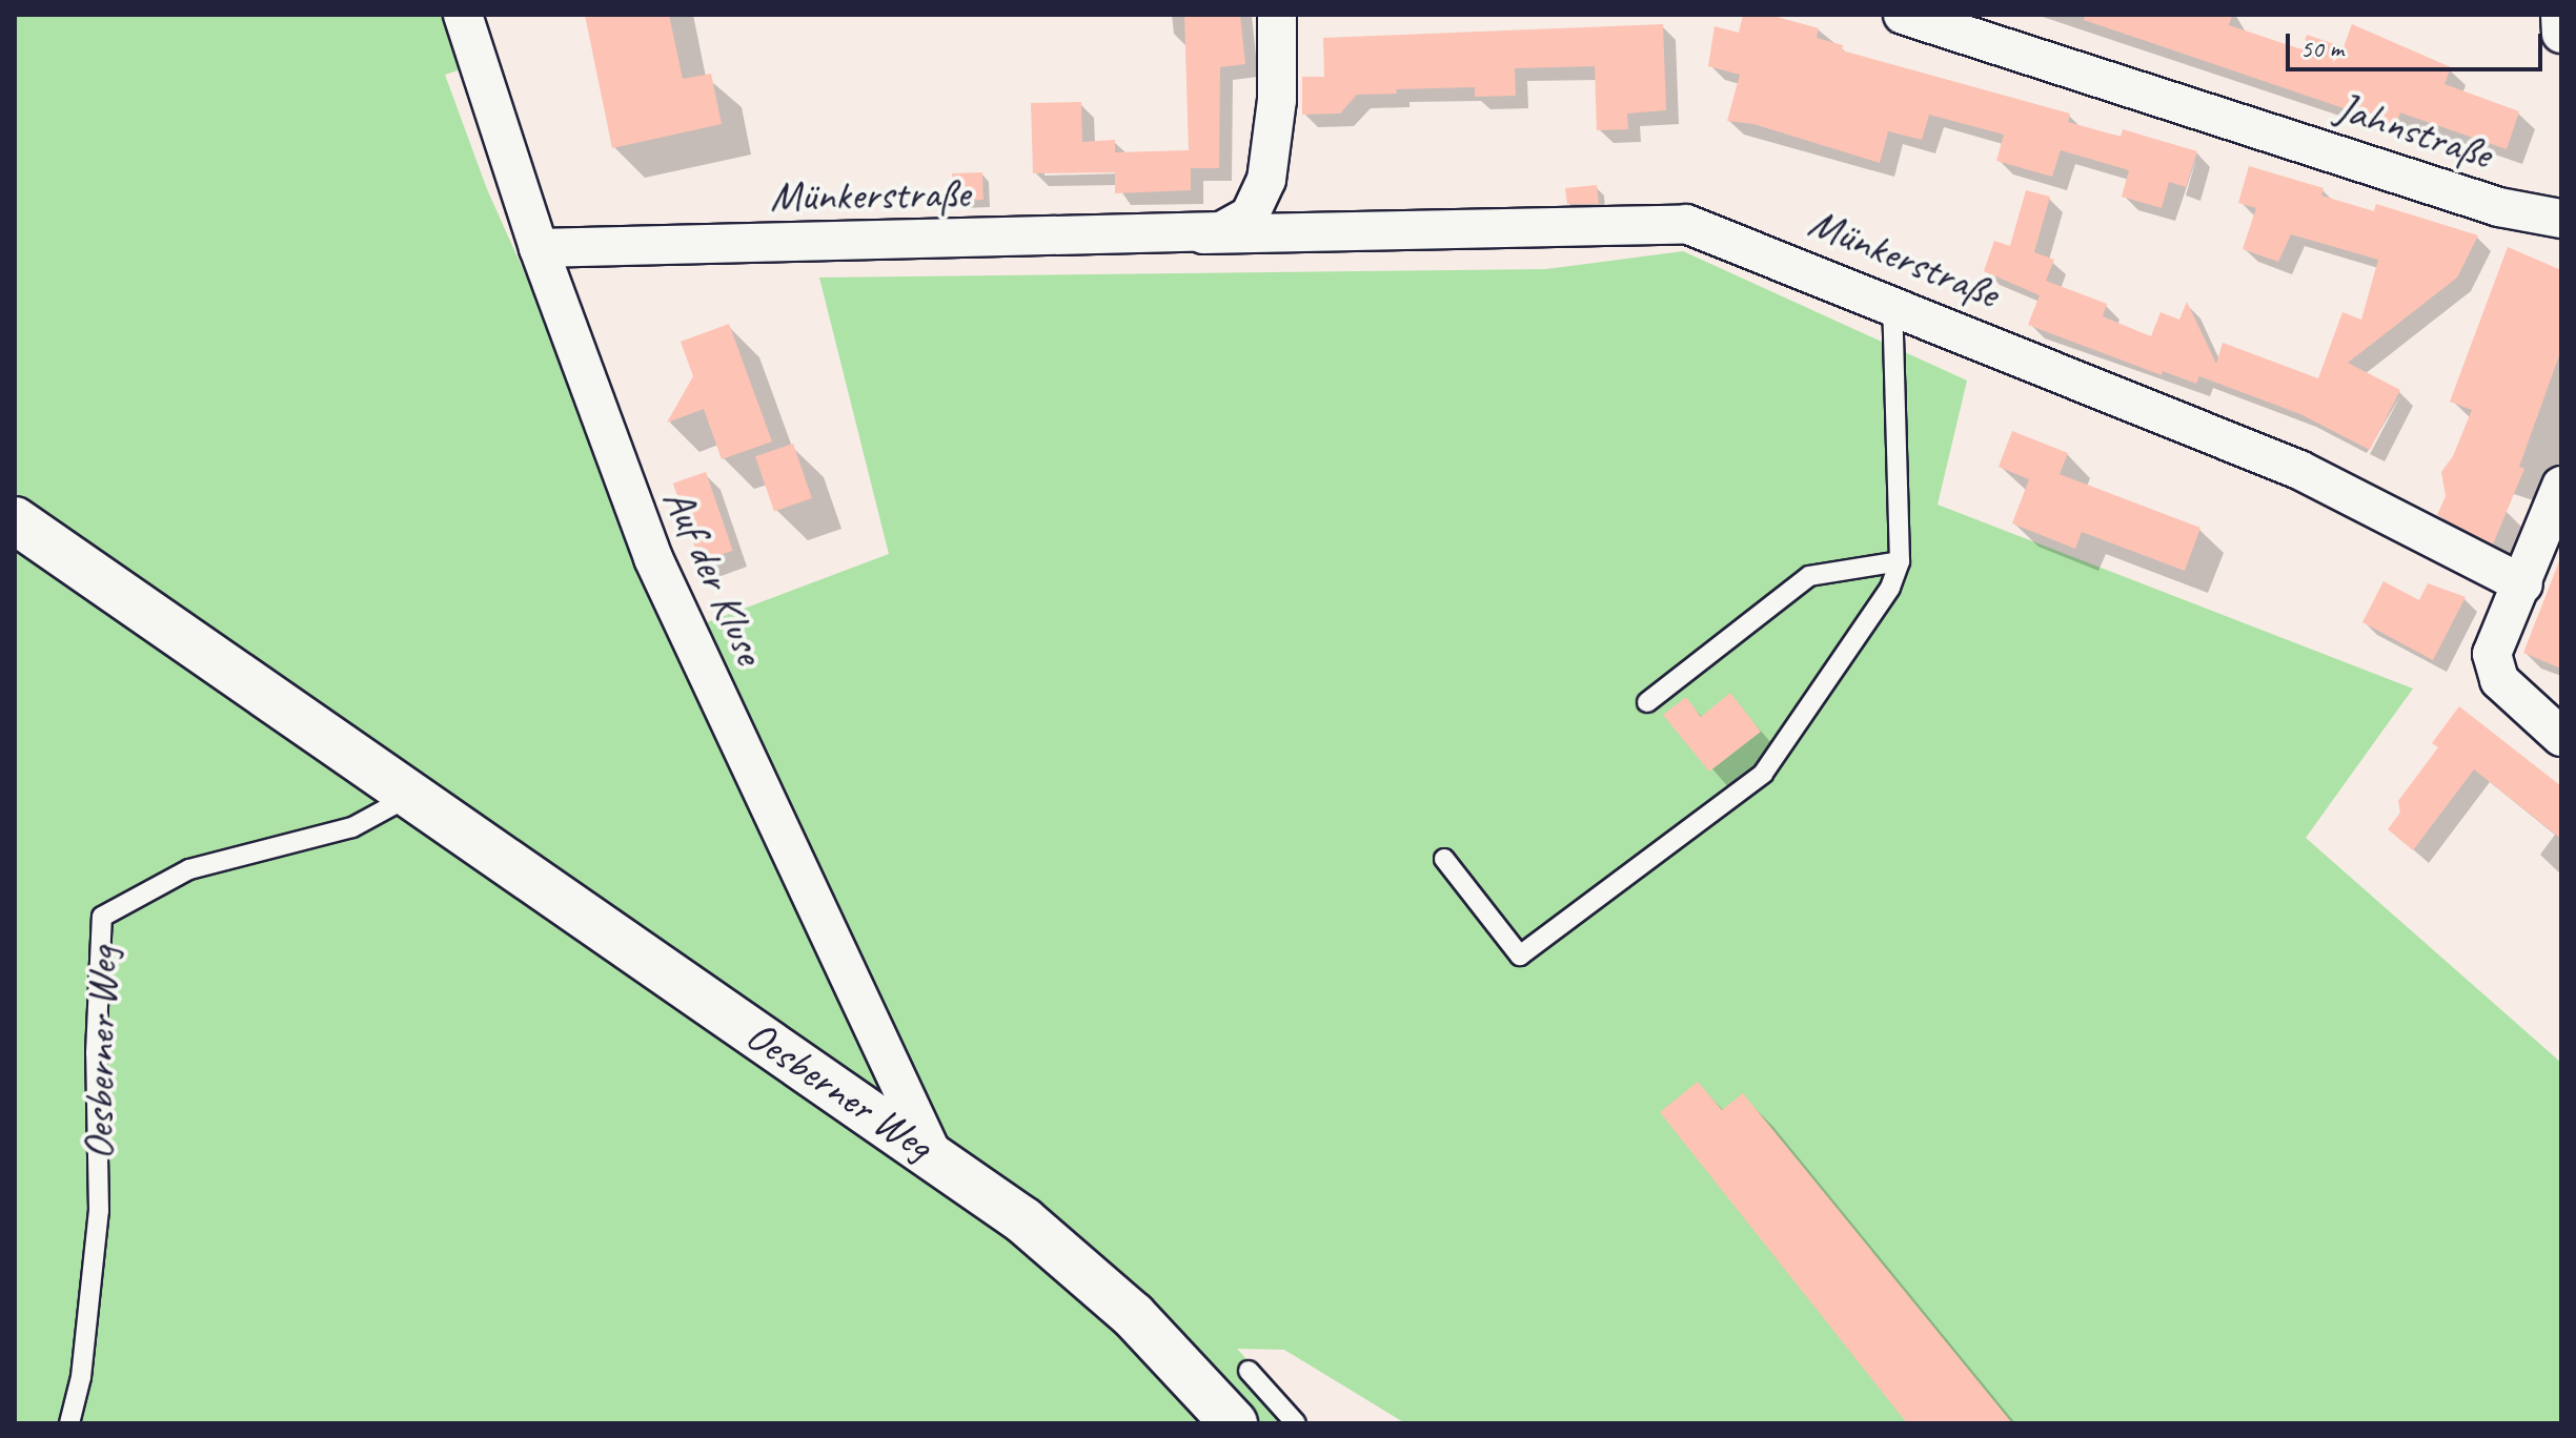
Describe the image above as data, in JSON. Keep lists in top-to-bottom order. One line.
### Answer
{"streets":{"street":["Jahnstraße","Münkerstraße","Auf der Kluse","Oesberner Weg"]},"crossings":[["Münkerstraße","Auf der Kluse"],["Auf der Kluse","Oesberner Weg"]],"scale_bar":"50 m"}
